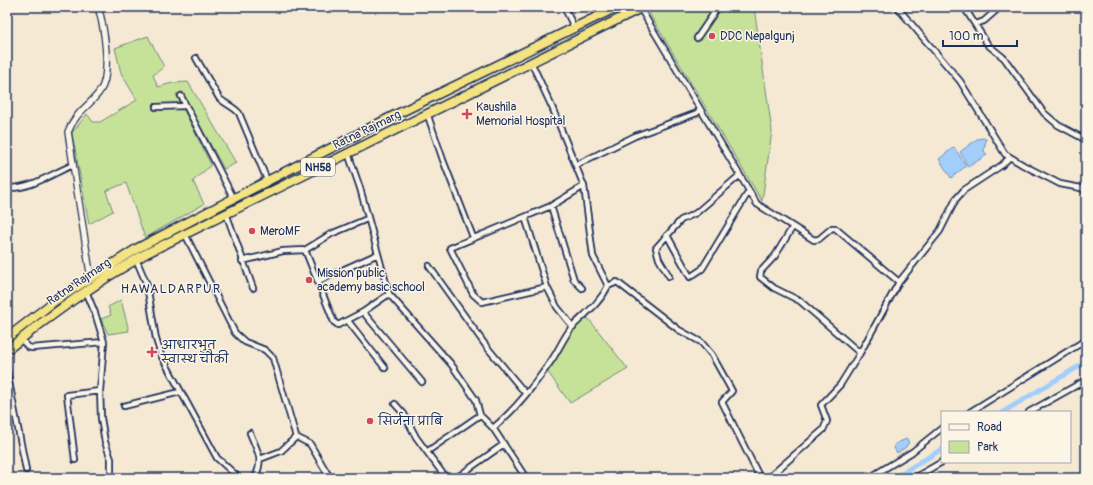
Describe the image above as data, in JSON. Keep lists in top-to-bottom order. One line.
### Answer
{"streets":{"highway":["Ratna Rajmarg","NH58"]},"districts":["HAWALDARPUR"],"places":{"other":["DDC Nepalgunj","MeroMF","Mission public academy basic school","सिर्जना प्राबि"],"health":["Kaushila Memorial Hospital","आधारभुत स्वास्थ चौकी"]},"legend":["Road","Park"],"scale_bar":"100 m"}
